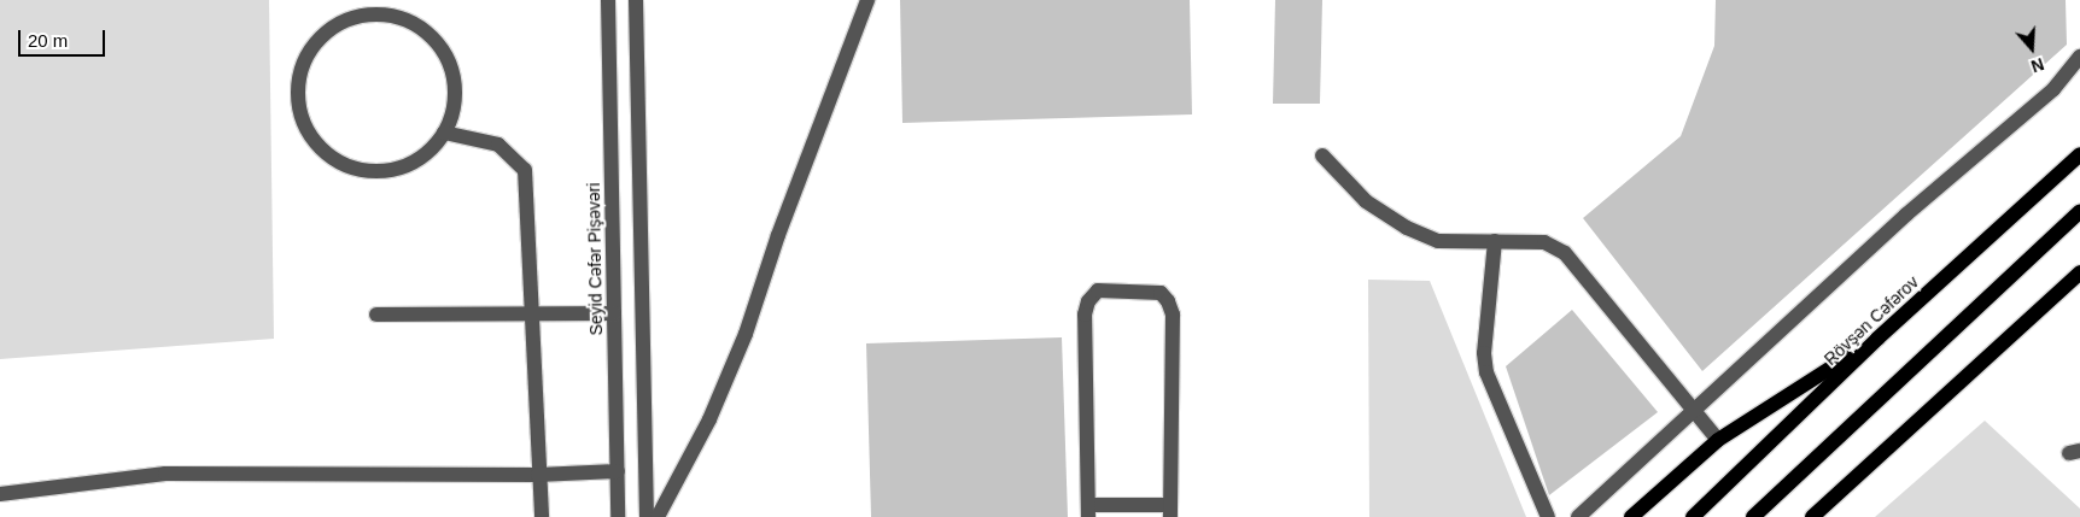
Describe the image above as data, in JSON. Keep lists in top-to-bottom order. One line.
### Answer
{"streets":{"main road":["Rövşən Cəfərov"],"street":["Seyid Cəfər Pişəvəri"]},"scale_bar":"20 m","north":"bottom"}
